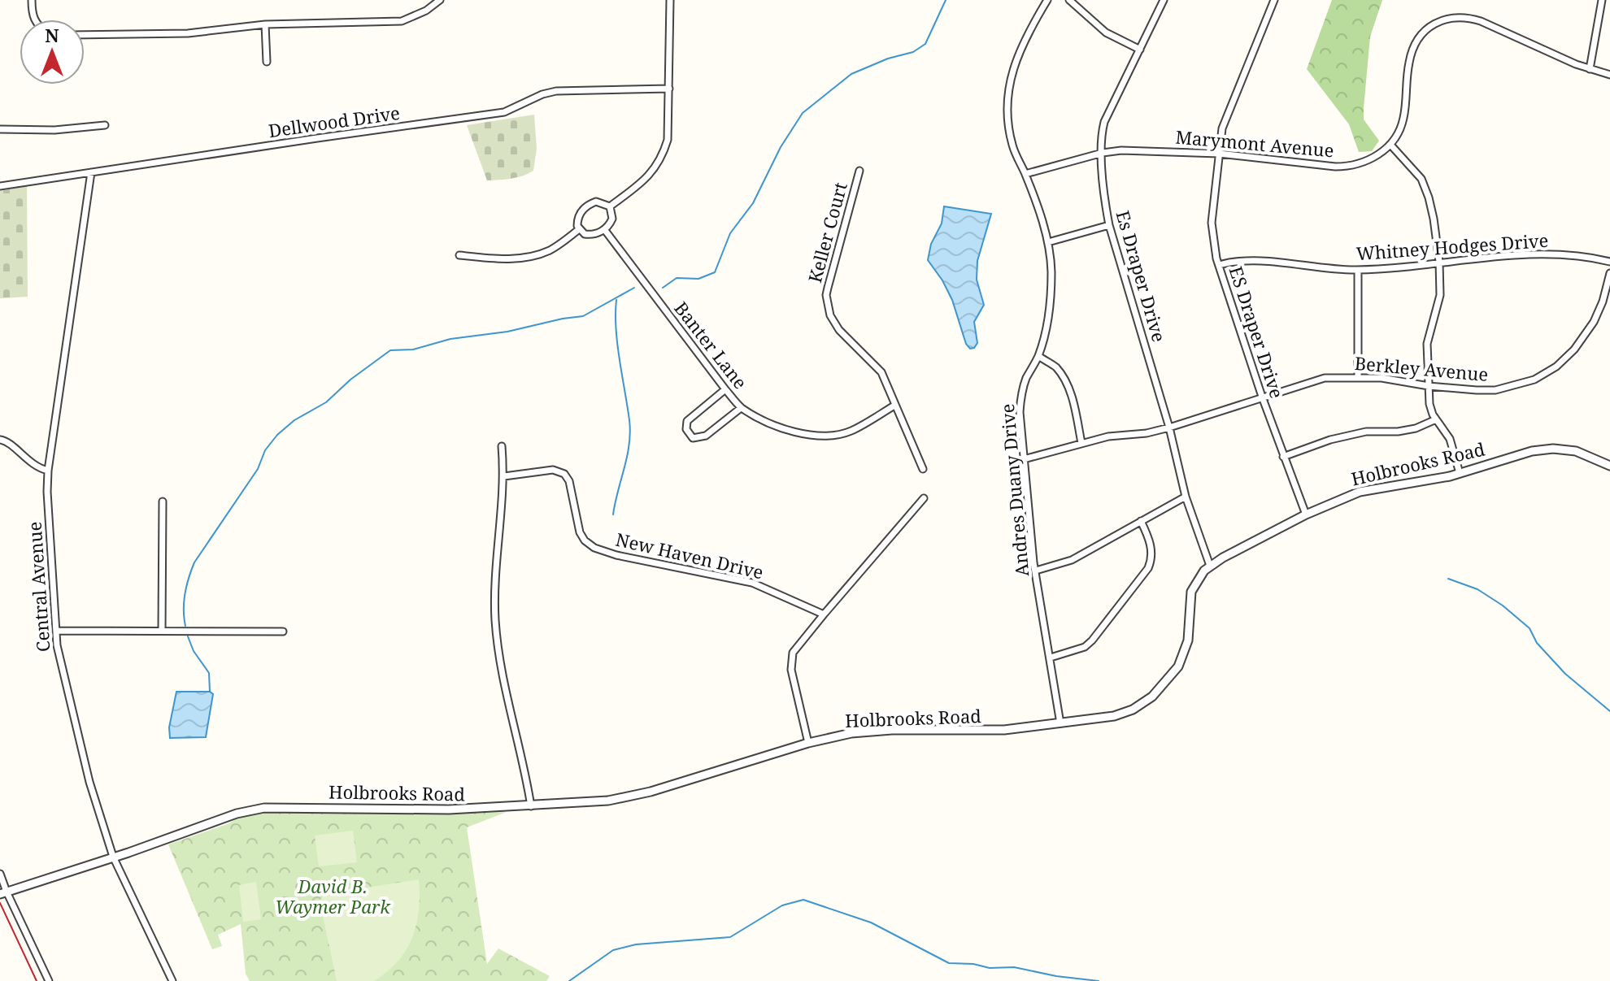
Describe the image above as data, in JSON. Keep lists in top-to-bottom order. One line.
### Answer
{"streets":{"street":["Dellwood Drive","Marymont Avenue","Keller Court","Whitney Hodges Drive","Es Draper Drive","ES Draper Drive","Banter Lane","Berkley Avenue","Holbrooks Road","Andres Duany Drive","New Haven Drive","Central Avenue"]},"crossings":[["Dellwood Drive","Central Avenue"],["Marymont Avenue","Es Draper Drive"],["Marymont Avenue","ES Draper Drive"],["Marymont Avenue","Andres Duany Drive"],["Keller Court","Banter Lane"],["Whitney Hodges Drive","ES Draper Drive"],["Es Draper Drive","Berkley Avenue"],["Es Draper Drive","Holbrooks Road"],["ES Draper Drive","Berkley Avenue"],["ES Draper Drive","Holbrooks Road"],["Berkley Avenue","Andres Duany Drive"],["Holbrooks Road","Andres Duany Drive"],["Holbrooks Road","Central Avenue"]],"parks":["David B. Waymer Park"],"north":"top"}
